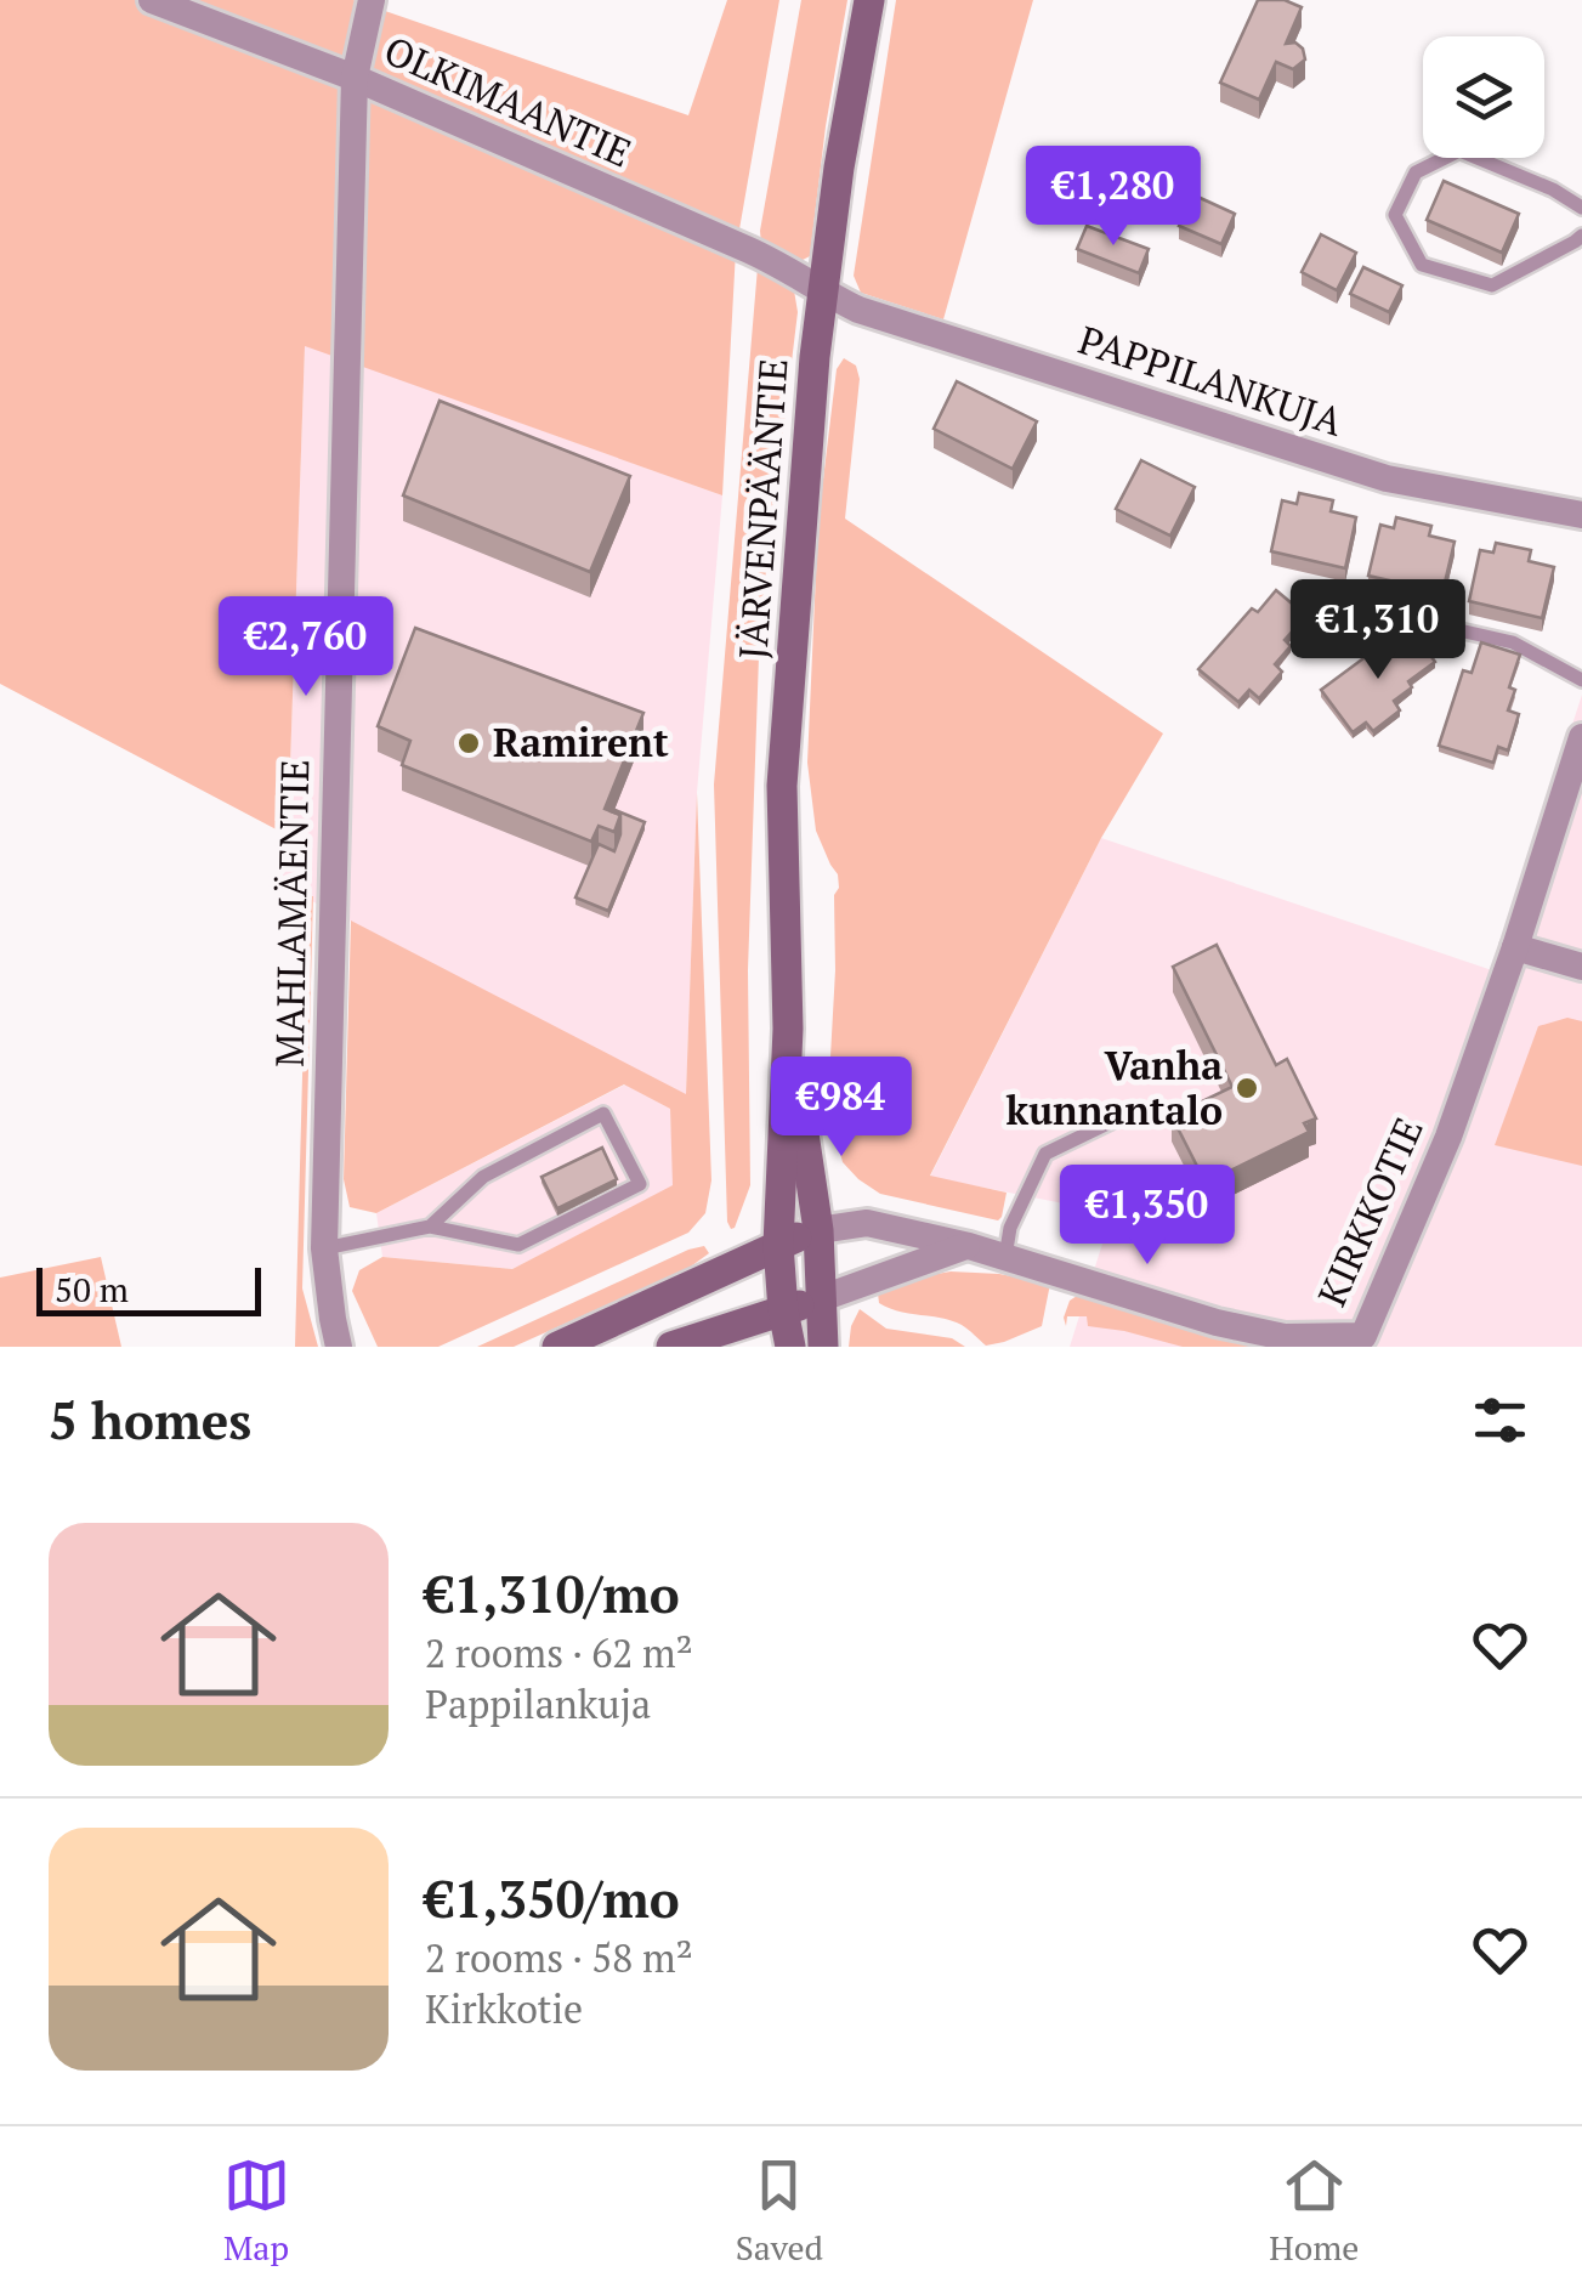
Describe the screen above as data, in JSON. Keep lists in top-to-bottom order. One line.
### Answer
{"streets":{"main road":["JÄRVENPÄÄNTIE"],"street":["OLKIMAANTIE","PAPPILANKUJA","MAHLAMÄENTIE","KIRKKOTIE"]},"crossings":[["OLKIMAANTIE","PAPPILANKUJA"],["OLKIMAANTIE","JÄRVENPÄÄNTIE"],["OLKIMAANTIE","MAHLAMÄENTIE"],["PAPPILANKUJA","JÄRVENPÄÄNTIE"],["JÄRVENPÄÄNTIE","KIRKKOTIE"]],"places":["Ramirent","Vanha kunnantalo"],"scale_bar":"50 m","page":{"price":["€1,280","€1,310","€2,760","€984","€1,350"],"scale":"50 m","heading":"5 homes","list":[{"name":"€1,310/mo","note":"2 rooms · 62 m² · Pappilankuja"},{"name":"€1,350/mo","note":"2 rooms · 58 m² · Kirkkotie"}],"tabs":["Map","Saved","Home"]}}
